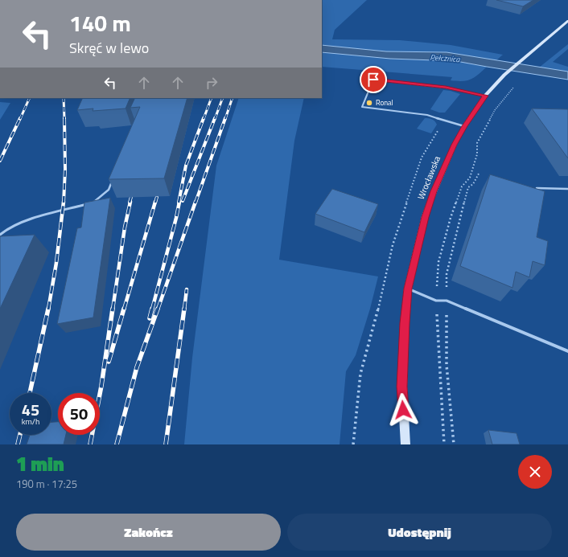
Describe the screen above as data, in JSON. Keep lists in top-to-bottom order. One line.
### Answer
{"streets":{"main road":["Wrocławska"]},"water":["Pełcznica"],"places":["Ronal"],"page":{"turn":["140 m","Skręć w lewo"],"speed":"45 km/h","limit":"50","heading":["1 min","190 m · 17:25"],"buttons":["Zakończ","Udostępnij"]}}
